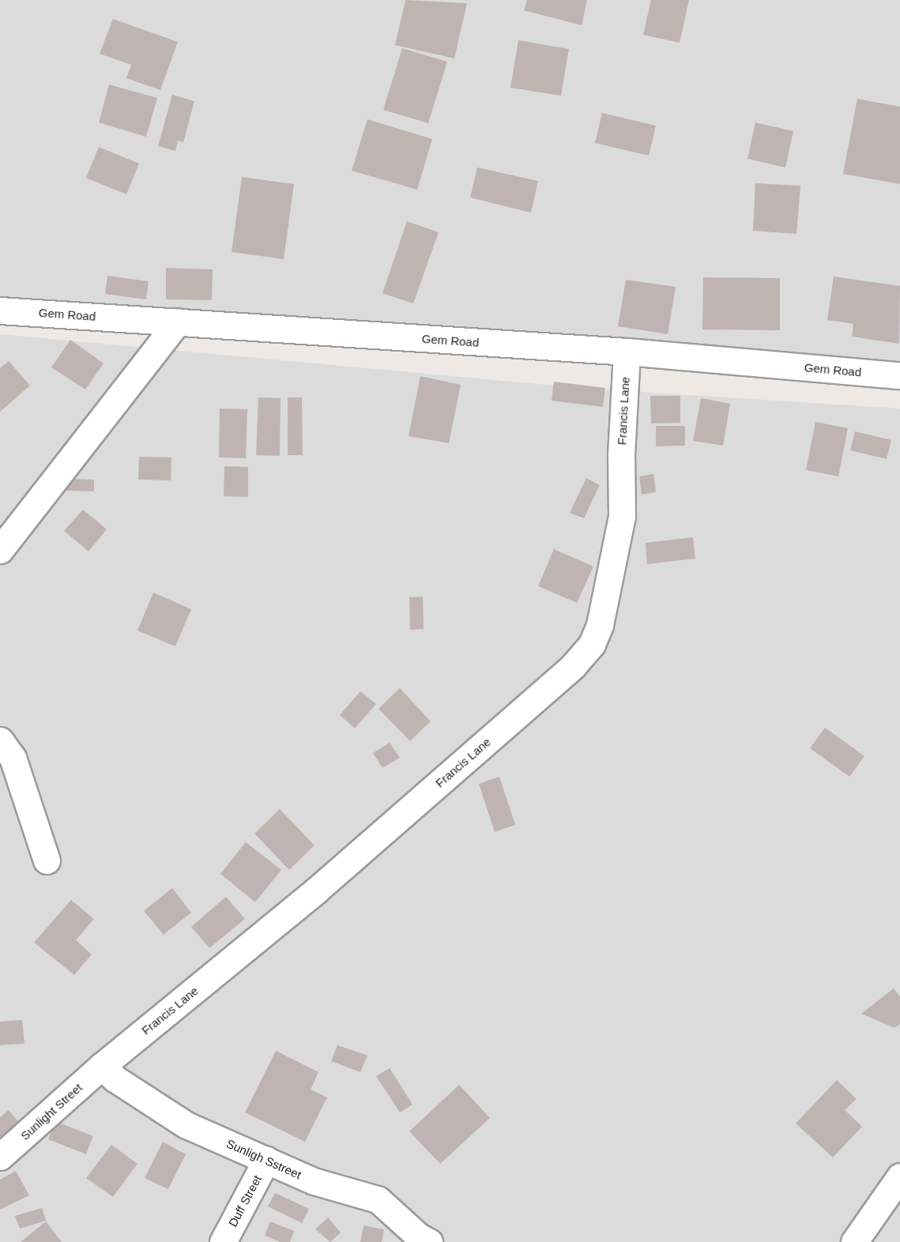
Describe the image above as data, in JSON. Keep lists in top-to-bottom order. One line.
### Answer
{"streets":{"street":["Gem Road","Francis Lane","Sunlight Street","Sunligh Sstreet","Duff Street"]},"crossings":[["Gem Road","Francis Lane"],["Francis Lane","Sunlight Street"],["Francis Lane","Sunligh Sstreet"],["Sunlight Street","Sunligh Sstreet"],["Sunligh Sstreet","Duff Street"]]}
